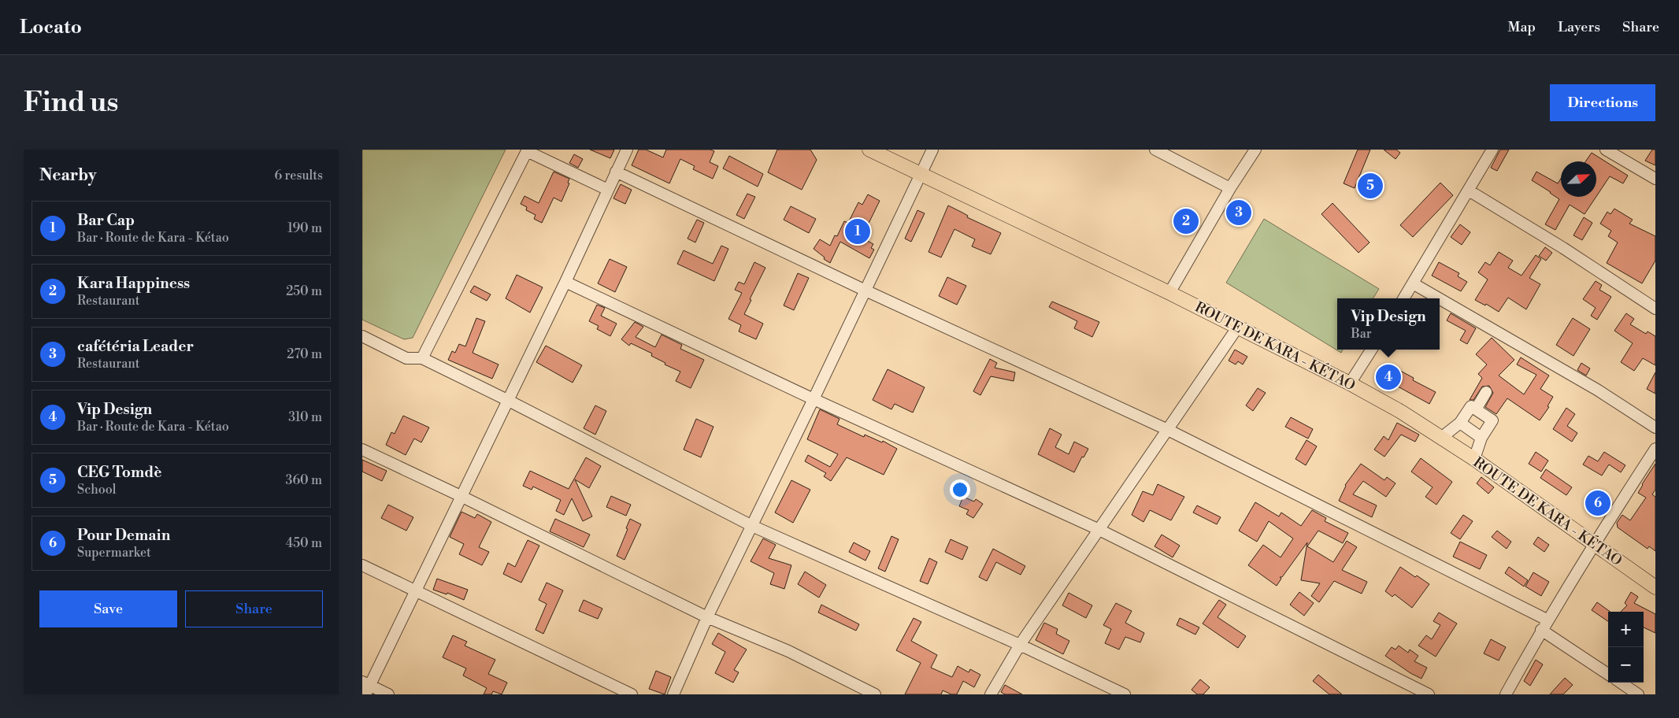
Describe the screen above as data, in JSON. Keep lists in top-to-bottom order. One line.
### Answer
{"streets":{"main road":["ROUTE DE KARA - KÉTAO"]},"north":"top right","page":{"header":"Locato","nav":["Map","Layers","Share"],"buttons":["Directions",["Save","Share"]],"title":"Find us","heading":["Nearby","6 results"],"pins":["5","3","2","1","4","6"],"list":[{"mark":"1","name":"Bar Cap","note":"Bar · Route de Kara - Kétao","value":"190 m"},{"mark":"2","name":"Kara Happiness","note":"Restaurant","value":"250 m"},{"mark":"3","name":"cafétéria Leader","note":"Restaurant","value":"270 m"},{"mark":"4","name":"Vip Design","note":"Bar · Route de Kara - Kétao","value":"310 m"},{"mark":"5","name":"CEG Tomdè","note":"School","value":"360 m"},{"mark":"6","name":"Pour Demain","note":"Supermarket","value":"450 m"}],"popup":["Vip Design","Bar"],"map_buttons":["+","−"]}}
